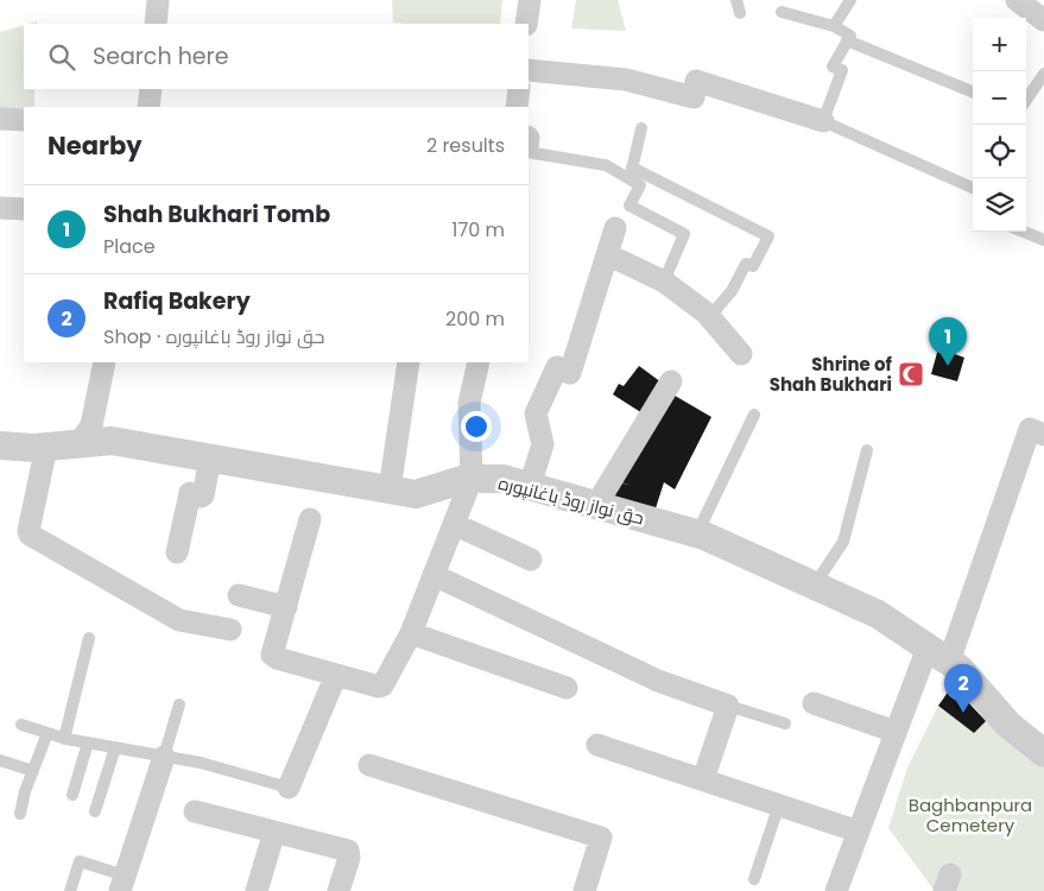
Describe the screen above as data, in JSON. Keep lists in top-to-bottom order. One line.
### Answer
{"streets":{"street":["حق نواز روڈ باغانپورہ"]},"parks":["Baghbanpura Cemetery"],"places":{"mosque":["Shrine of Shah Bukhari"]},"page":{"map_buttons":["+","−"],"search":"Search here","heading":["Nearby","2 results"],"list":[{"mark":"1","name":"Shah Bukhari Tomb","note":"Place","value":"170 m"},{"mark":"2","name":"Rafiq Bakery","note":"Shop · حق نواز روڈ باغانپورہ","value":"200 m"}],"pins":["1","2"]}}
